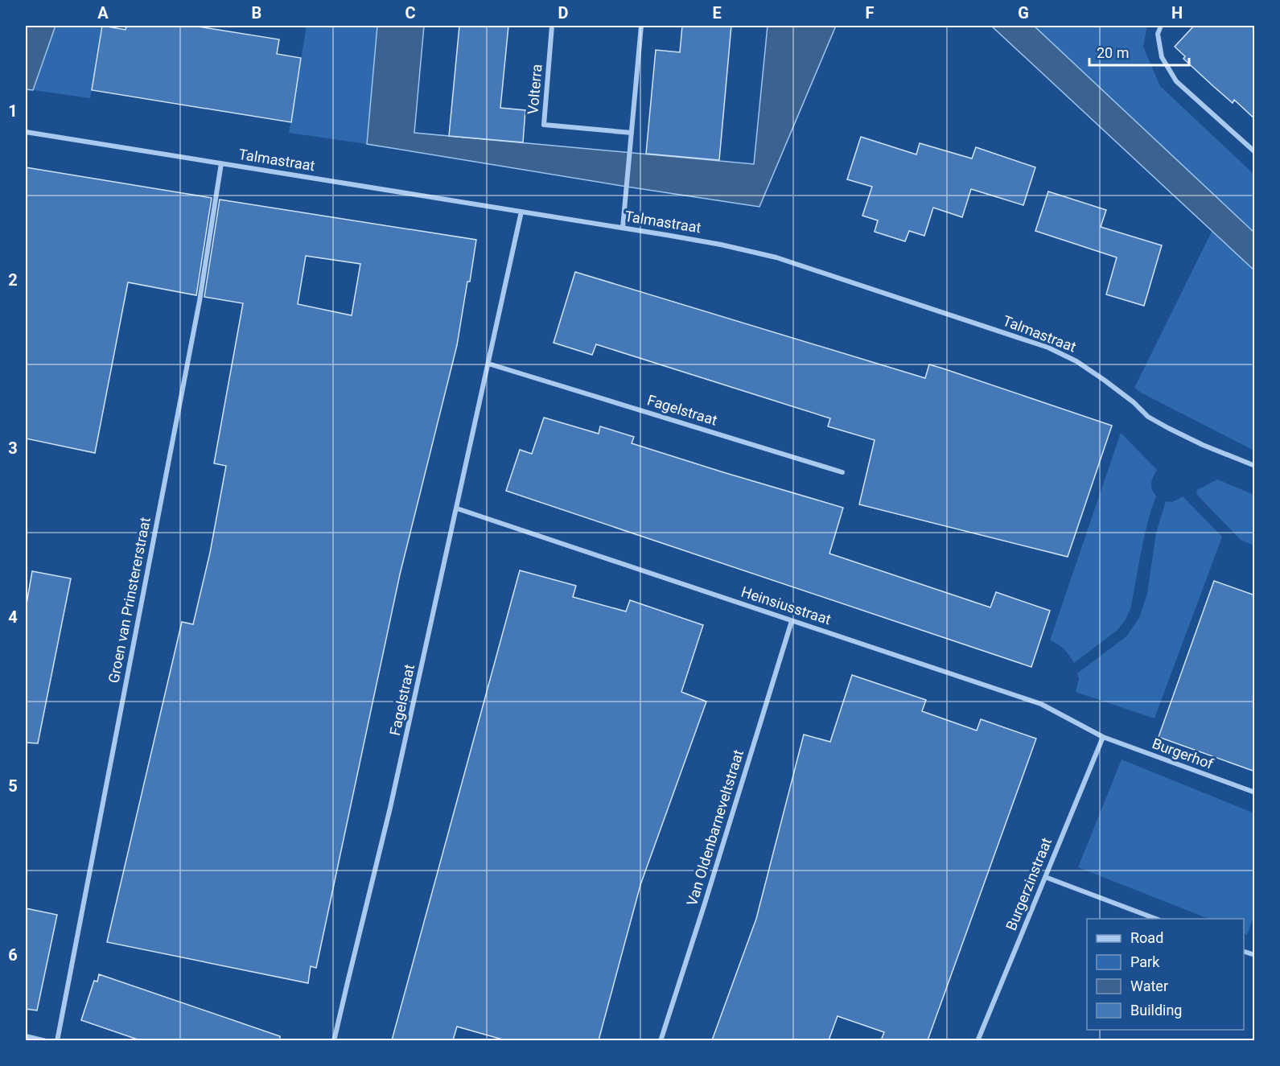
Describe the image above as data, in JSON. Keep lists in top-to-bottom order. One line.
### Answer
{"streets":{"street":["Volterra","Talmastraat","Fagelstraat","Groen van Prinstererstraat","Heinsiusstraat","Burgerhof","Van Oldenbarneveltstraat","Burgerzinstraat"]},"crossings":[["Talmastraat","Fagelstraat"],["Talmastraat","Groen van Prinstererstraat"],["Fagelstraat","Heinsiusstraat"],["Heinsiusstraat","Burgerhof"],["Heinsiusstraat","Van Oldenbarneveltstraat"],["Heinsiusstraat","Burgerzinstraat"],["Burgerhof","Burgerzinstraat"]],"legend":["Road","Park","Water","Building"],"scale_bar":"20 m","grid":{"columns":["A","B","C","D","E","F","G","H"],"rows":["1","2","3","4","5","6"]}}
